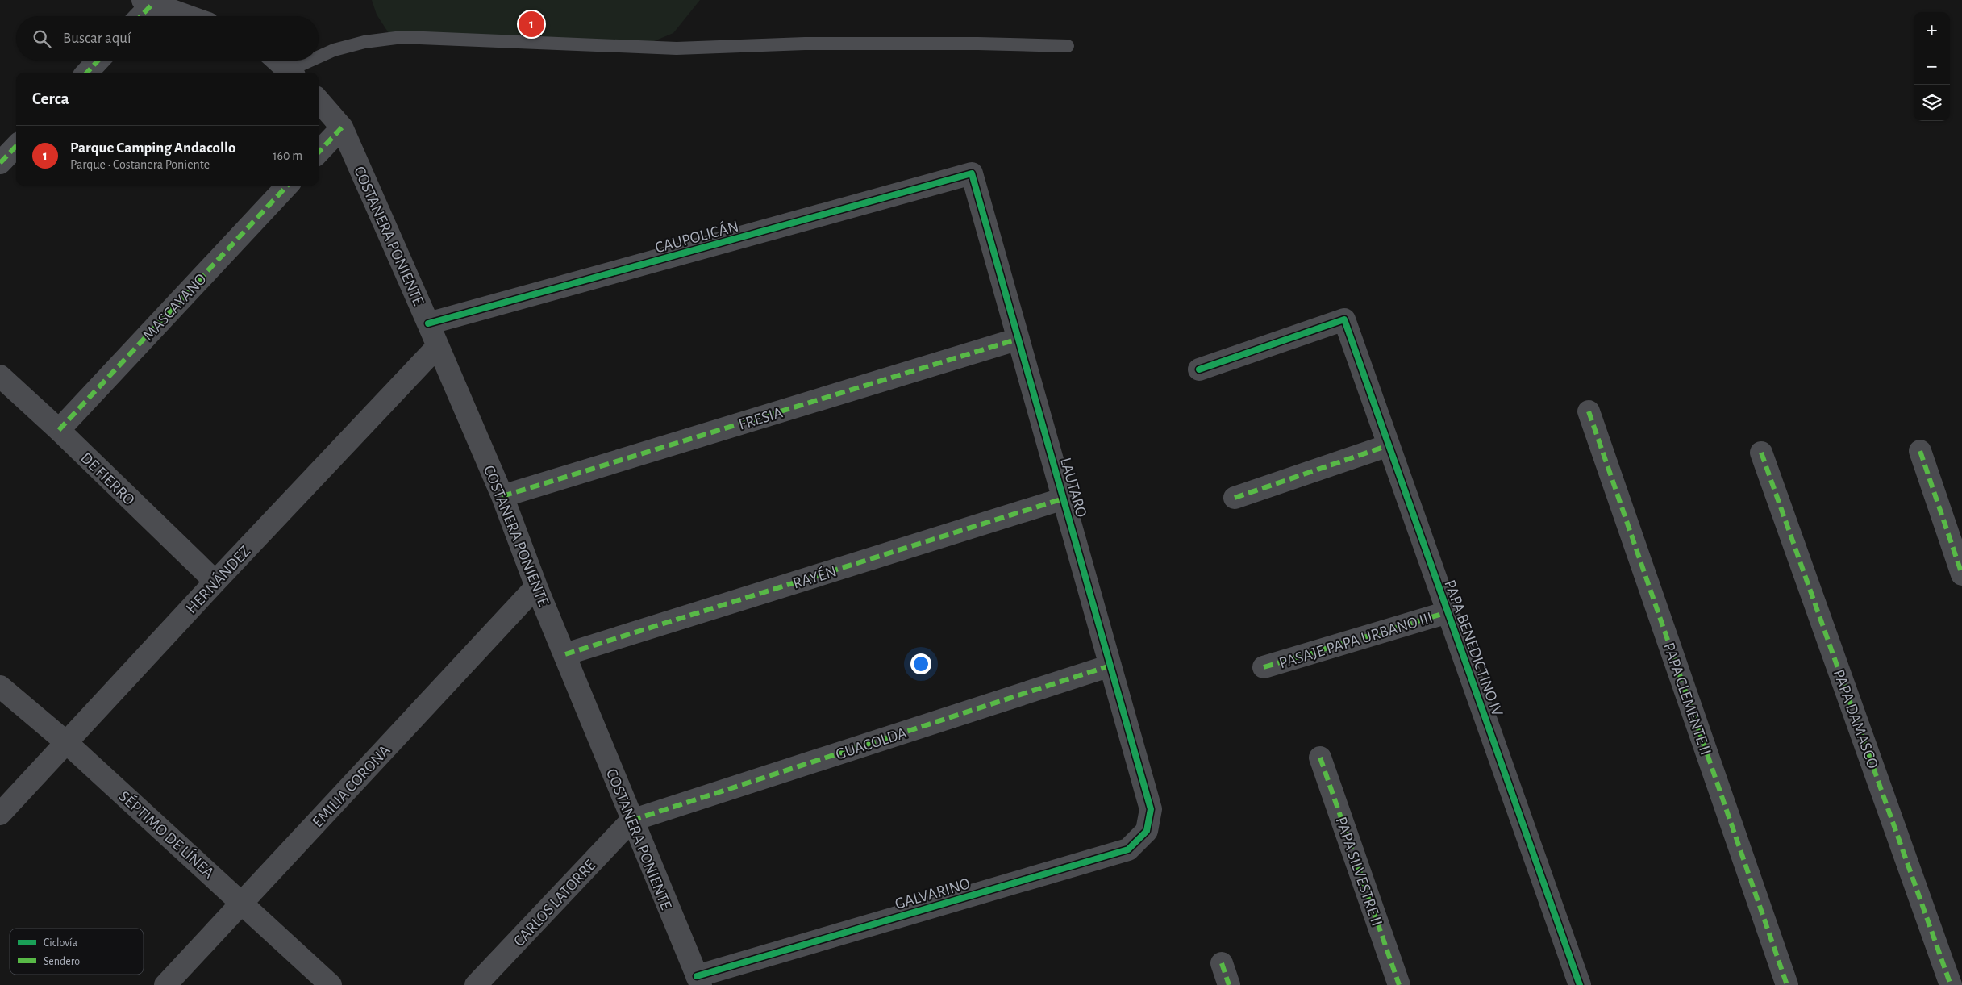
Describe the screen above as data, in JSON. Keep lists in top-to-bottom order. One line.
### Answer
{"streets":{"street":["COSTANERA PONIENTE","CAUPOLICÁN","MASCAYANO","FRESIA","DE FIERRO","LAUTARO","RAYÉN","HERNÁNDEZ","PASAJE PAPA URBANO III","PAPA BENEDICTINO IV","PAPA CLEMENTE II","PAPA DAMASCO","GUACOLDA","EMILIA CORONA","SÉPTIMO DE LÍNEA","PAPA SILVESTRE II","GALVARINO","CARLOS LATORRE"]},"crossings":[["COSTANERA PONIENTE","CAUPOLICÁN"],["COSTANERA PONIENTE","FRESIA"],["COSTANERA PONIENTE","RAYÉN"],["COSTANERA PONIENTE","HERNÁNDEZ"],["COSTANERA PONIENTE","GUACOLDA"],["COSTANERA PONIENTE","EMILIA CORONA"],["COSTANERA PONIENTE","GALVARINO"],["COSTANERA PONIENTE","CARLOS LATORRE"],["CAUPOLICÁN","LAUTARO"],["MASCAYANO","DE FIERRO"],["FRESIA","LAUTARO"],["DE FIERRO","HERNÁNDEZ"],["LAUTARO","RAYÉN"],["LAUTARO","GUACOLDA"],["LAUTARO","GALVARINO"],["HERNÁNDEZ","SÉPTIMO DE LÍNEA"],["PASAJE PAPA URBANO III","PAPA BENEDICTINO IV"],["GUACOLDA","CARLOS LATORRE"],["EMILIA CORONA","SÉPTIMO DE LÍNEA"]],"legend":["Ciclovía","Sendero"],"page":{"pins":"1","map_buttons":["+","−"],"search":"Buscar aquí","heading":"Cerca","list":[{"mark":"1","name":"Parque Camping Andacollo","note":"Parque · Costanera Poniente","value":"160 m"}]}}
